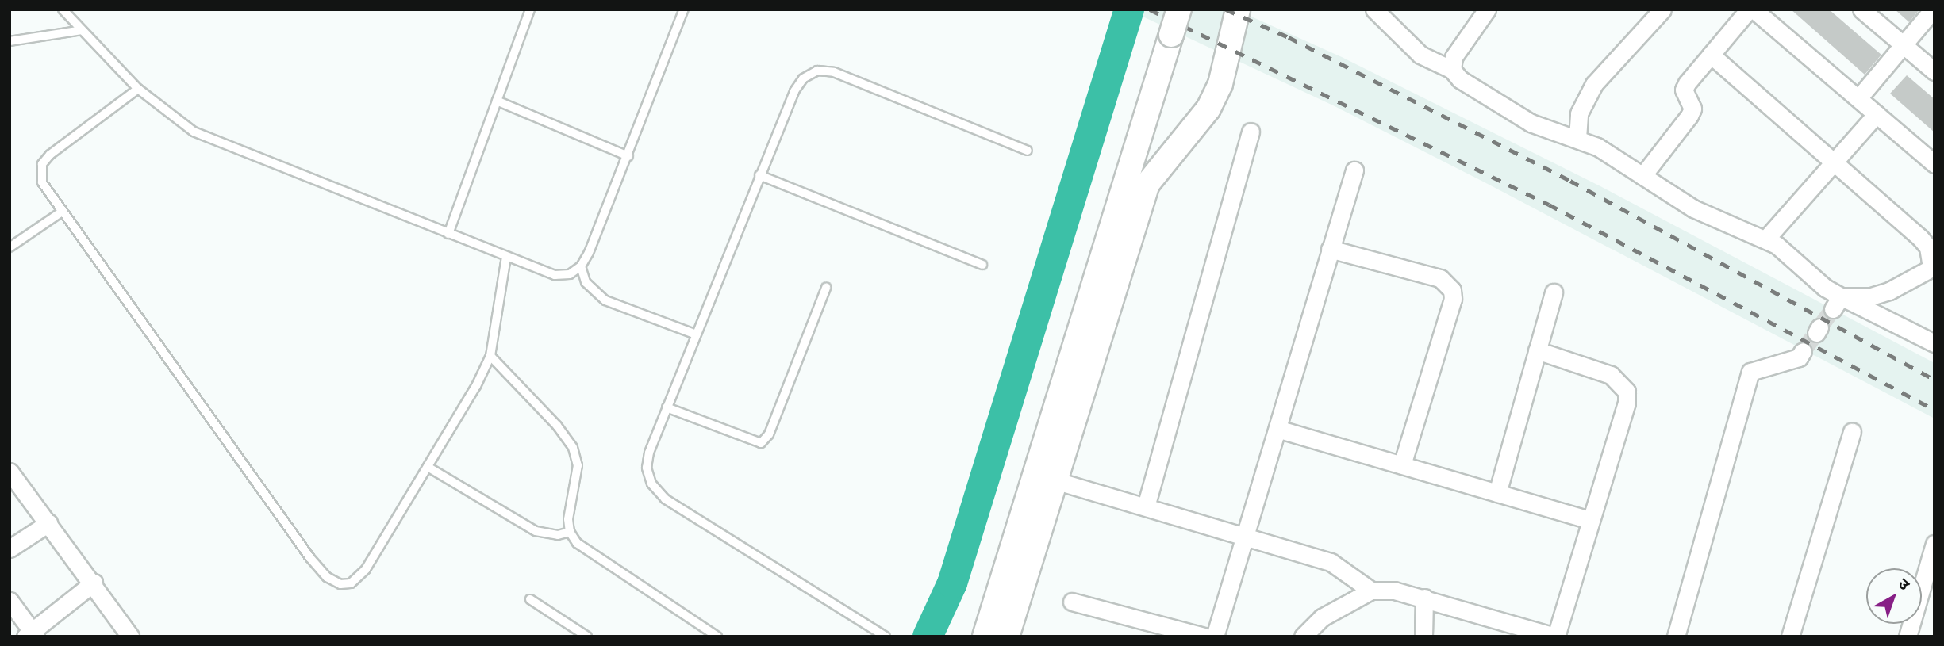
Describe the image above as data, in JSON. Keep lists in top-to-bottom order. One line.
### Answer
{"north":"top right"}
